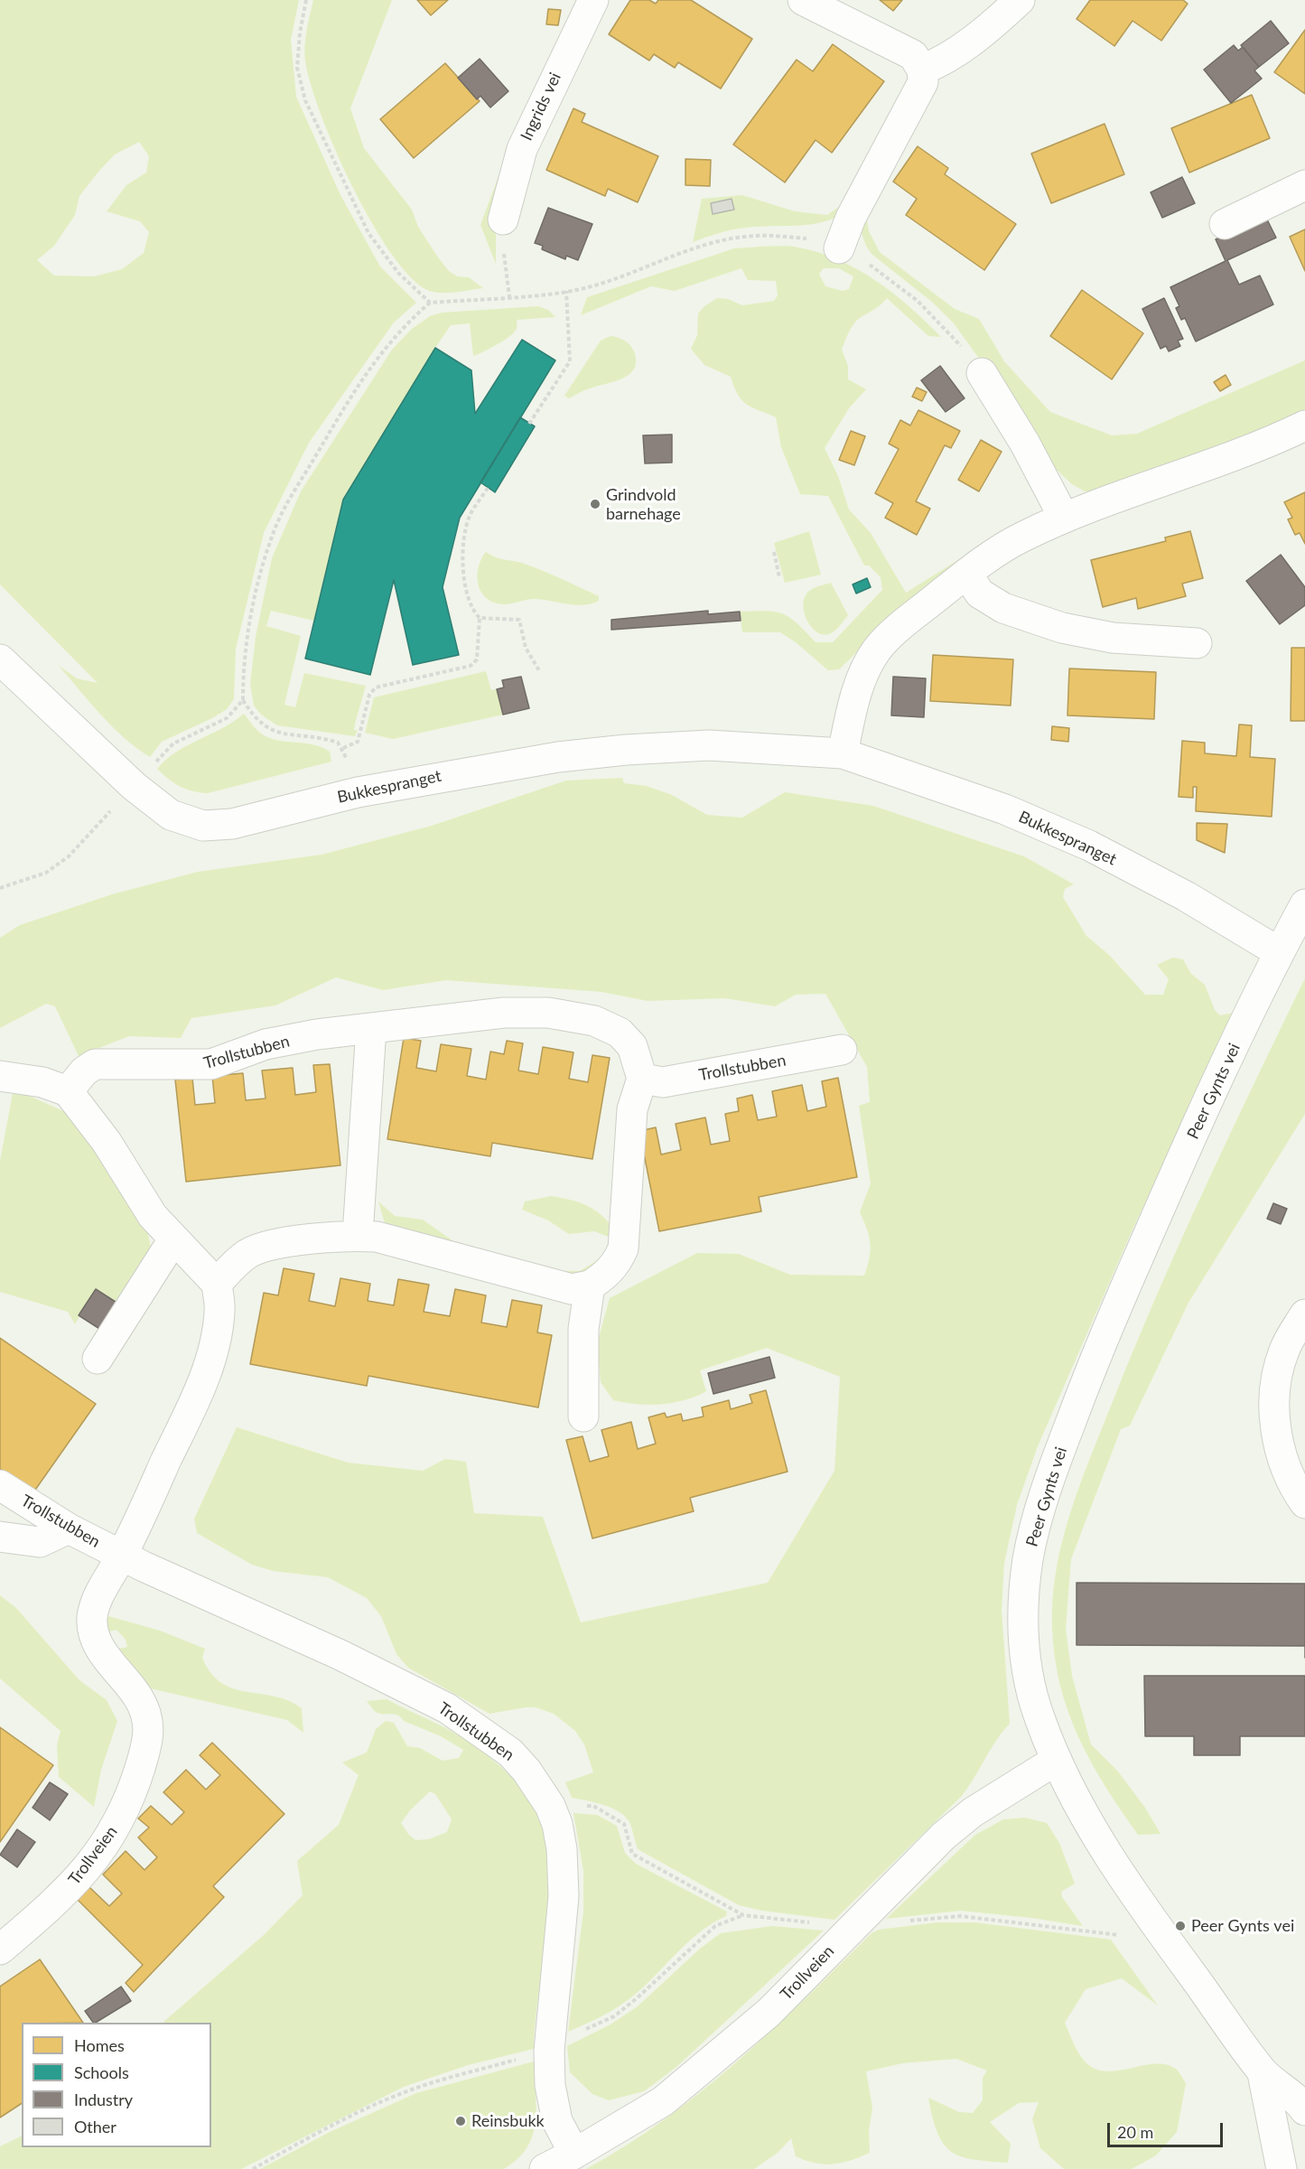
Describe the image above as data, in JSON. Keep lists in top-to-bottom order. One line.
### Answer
{"streets":{"street":["Ingrids vei","Bukkespranget","Trollstubben","Peer Gynts vei","Trollveien"]},"crossings":[["Bukkespranget","Peer Gynts vei"],["Trollstubben","Trollveien"],["Peer Gynts vei","Trollveien"]],"places":["Grindvold barnehage","Peer Gynts vei","Reinsbukk"],"legend":["Homes","Schools","Industry","Other"],"scale_bar":"20 m"}
